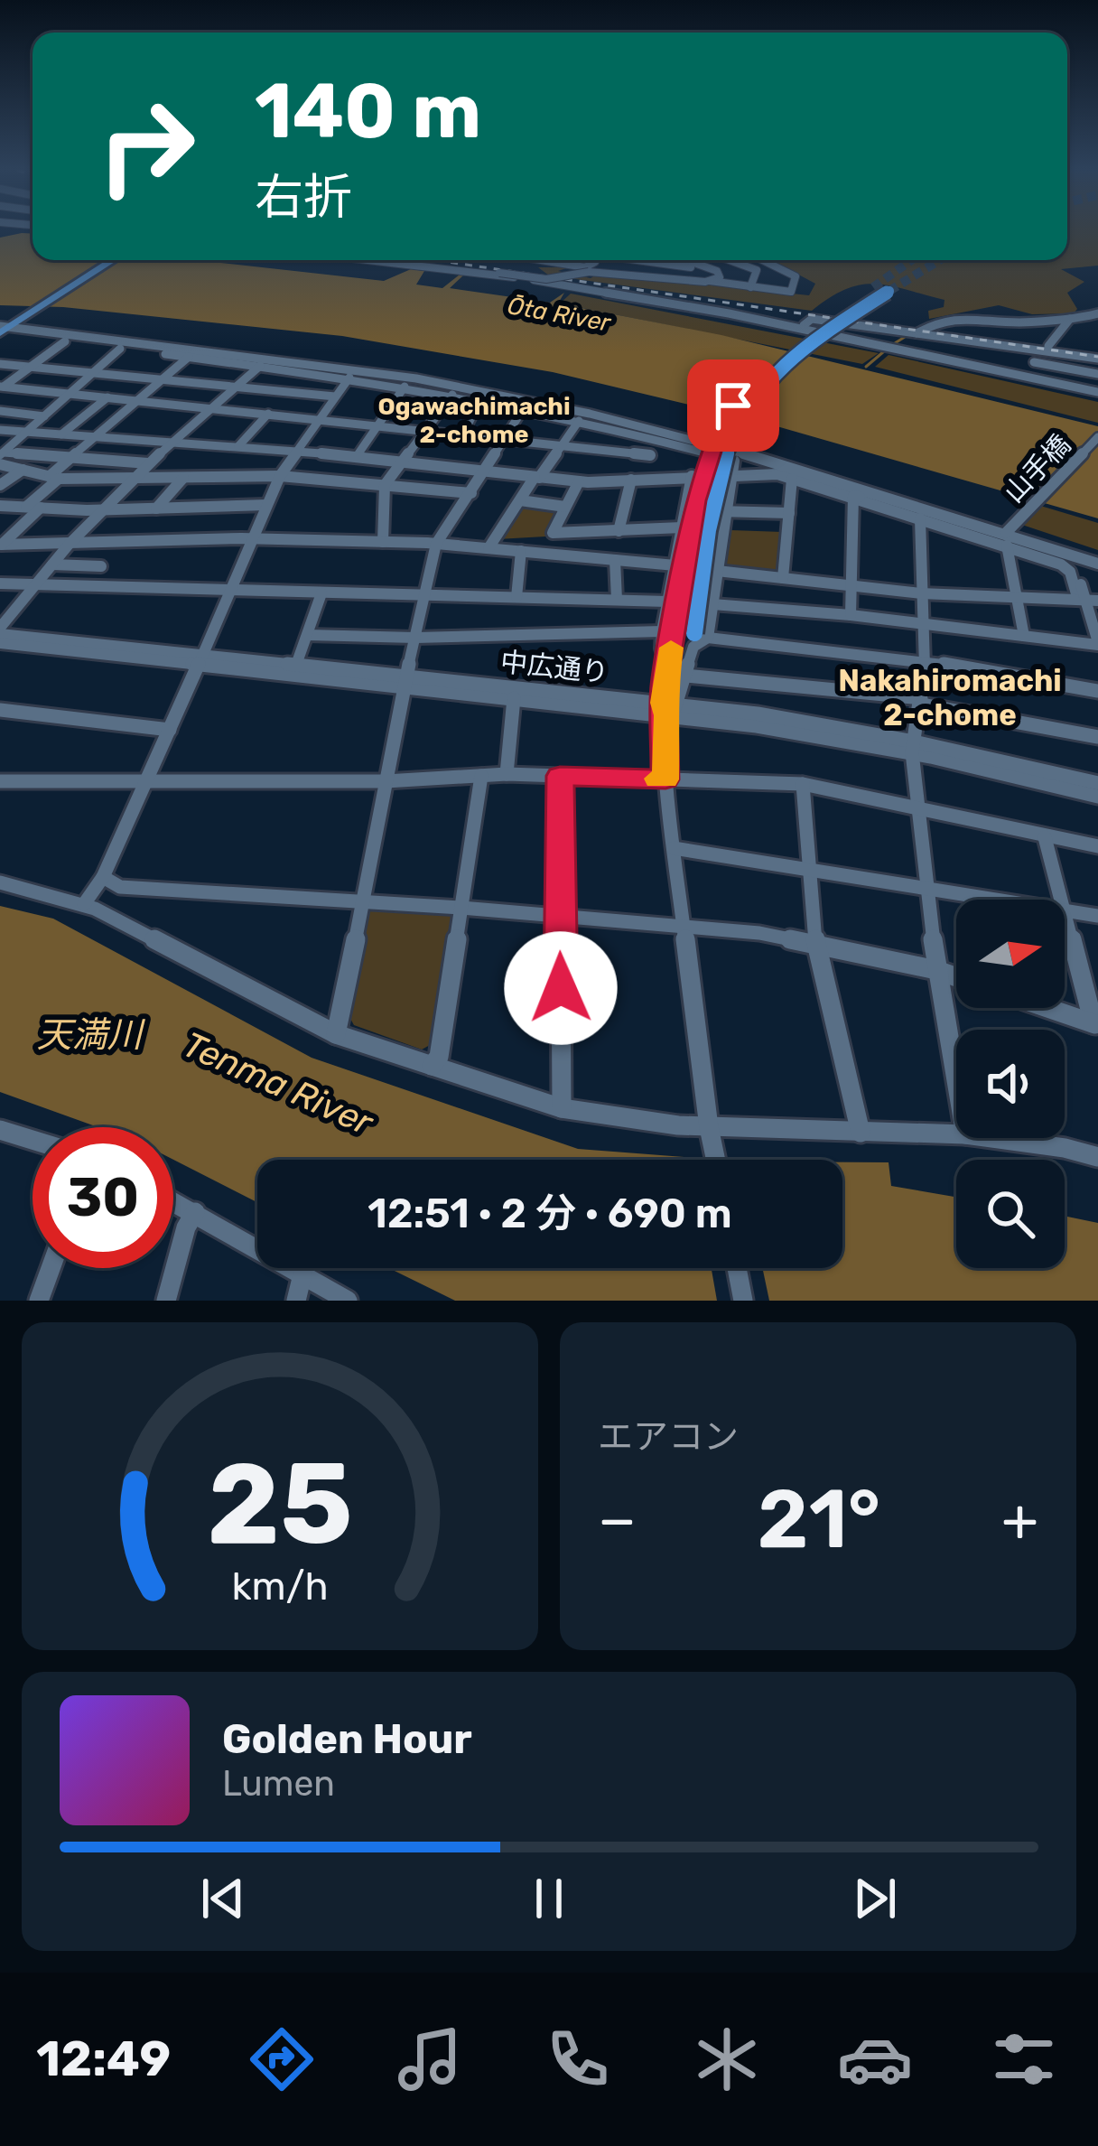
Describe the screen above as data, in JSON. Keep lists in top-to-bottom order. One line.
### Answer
{"streets":{"street":["山手橋","中広通り"]},"districts":["Ogawachimachi 2-chome","Nakahiromachi 2-chome"],"water":["Ōta River","天満川","Tenma River"],"north":"right","page":{"turn":["140 m","右折"],"limit":"30","trip":"12:51 · 2 分 · 690 m","tile":"エアコン","heat":["−","21°","+"],"song":["Golden Hour","Lumen"],"tabs":"12:49","gauge":["25","km/h"]}}
